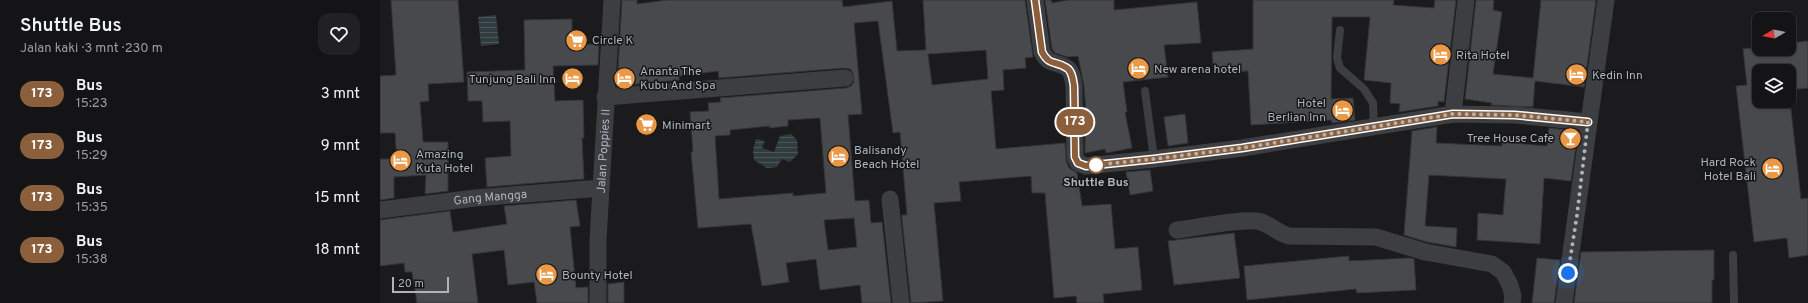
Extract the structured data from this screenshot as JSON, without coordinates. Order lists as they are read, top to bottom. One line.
{"streets":{"street":["Jalan Poppies II","Gang Mangga"]},"crossings":[["Jalan Poppies II","Gang Mangga"]],"places":{"supermarket":["Circle K","Minimart"],"hotel":["Rita Hotel","New arena hotel","Kedin Inn","Ananta The Kubu And Spa","Tunjung Bali Inn","Hotel Berlian Inn","Balisandy Beach Hotel","Amazing Kuta Hotel","Hard Rock Hotel Bali","Bounty Hotel"],"bar":["Tree House Cafe"],"other":["Shuttle Bus"]},"lines":["bus line 173"],"scale_bar":"20 m","north":"left","page":{"heading":["Shuttle Bus","Jalan kaki · 3 mnt · 230 m"],"on_map":"173","list":[{"mark":"173","name":"Bus","note":"15:23","value":"3 mnt"},{"mark":"173","name":"Bus","note":"15:29","value":"9 mnt"},{"mark":"173","name":"Bus","note":"15:35","value":"15 mnt"},{"mark":"173","name":"Bus","note":"15:38","value":"18 mnt"}],"scale":"20 m"}}
